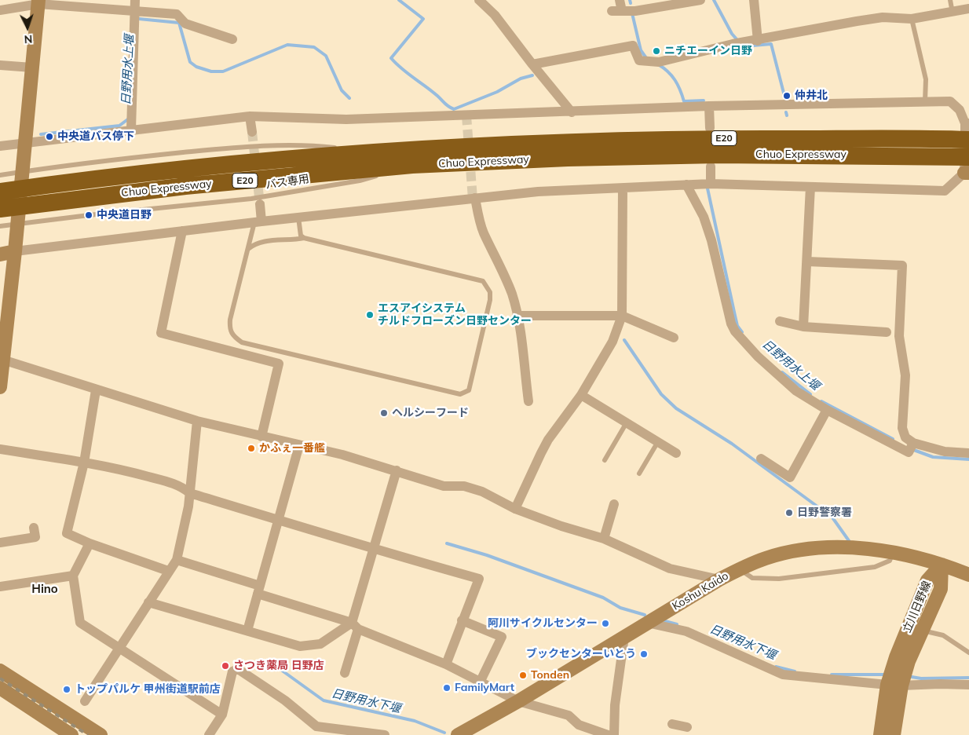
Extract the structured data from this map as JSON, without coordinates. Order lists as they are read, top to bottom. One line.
{"streets":{"highway":["E20","Chuo Expressway"],"main road":["Koshu Kaido","立川日野線"],"lane":["バス専用"]},"crossings":[["Chuo Expressway","バス専用"],["Koshu Kaido","立川日野線"]],"districts":["Hino"],"water":["日野用水上堰","日野用水下堰"],"places":["ニチエーイン日野","仲井北","中央道バス停下","中央道日野","エスアイシステム チルドフローズン日野センター","ヘルシーフード","かふぇ一番艦","日野警察署","阿川サイクルセンター","ブックセンターいとう","さつき薬局 日野店","Tonden","FamilyMart","トップパルケ 甲州街道駅前店"],"north":"bottom"}
